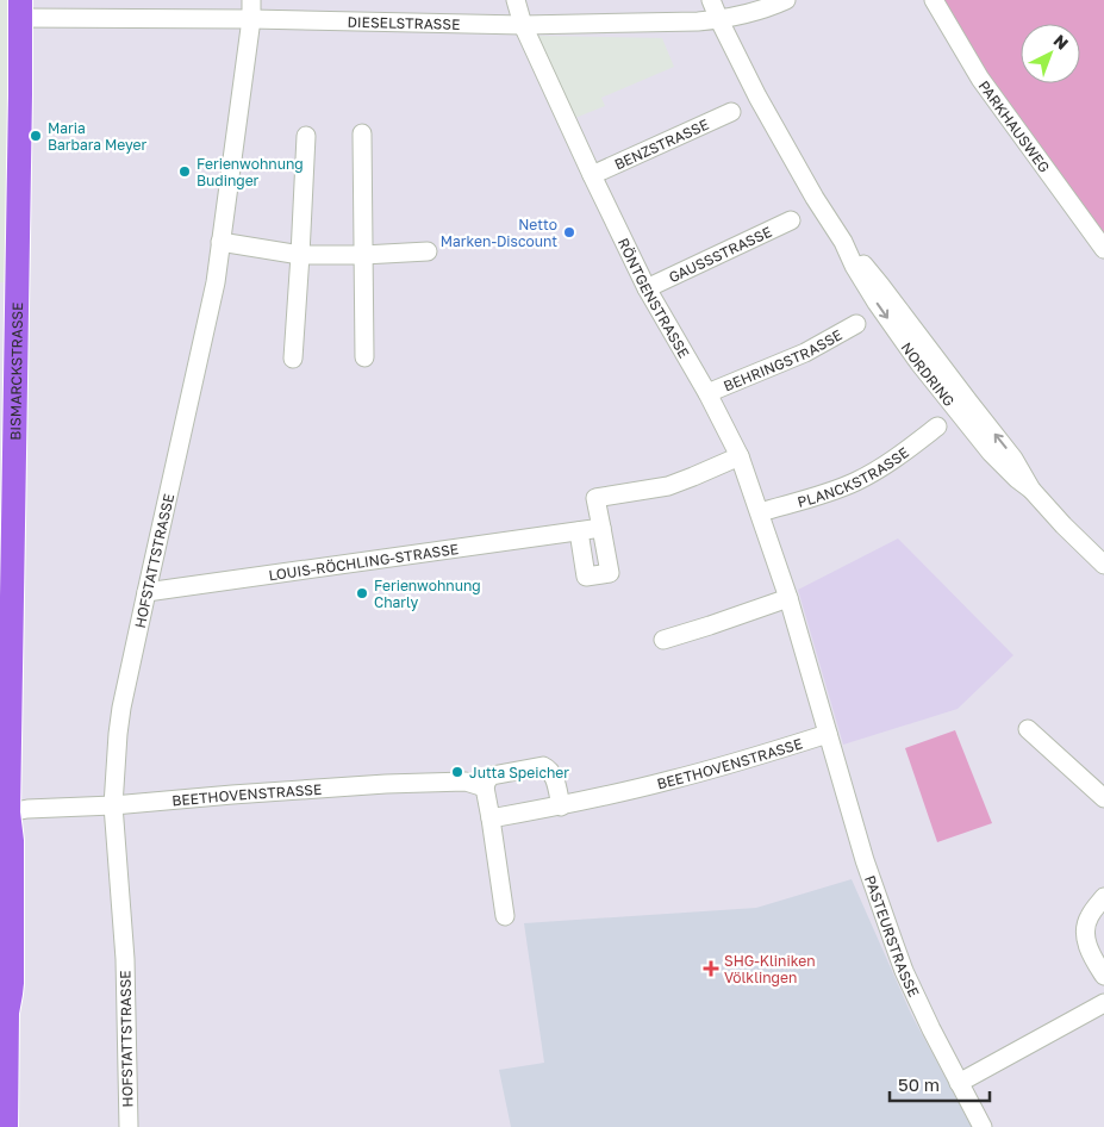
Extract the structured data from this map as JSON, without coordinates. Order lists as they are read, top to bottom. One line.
{"streets":{"main road":["BISMARCKSTRASSE"],"street":["DIESELSTRASSE","PARKHAUSWEG","BENZSTRASSE","GAUSSSTRASSE","RÖNTGENSTRASSE","BEHRINGSTRASSE","NORDRING","PLANCKSTRASSE","HOFSTATTSTRASSE","LOUIS-RÖCHLING-STRASSE","BEETHOVENSTRASSE","PASTEURSTRASSE"]},"crossings":[["DIESELSTRASSE","RÖNTGENSTRASSE"],["DIESELSTRASSE","BISMARCKSTRASSE"],["DIESELSTRASSE","NORDRING"],["DIESELSTRASSE","HOFSTATTSTRASSE"],["BENZSTRASSE","RÖNTGENSTRASSE"],["GAUSSSTRASSE","RÖNTGENSTRASSE"],["RÖNTGENSTRASSE","BEHRINGSTRASSE"],["RÖNTGENSTRASSE","PLANCKSTRASSE"],["RÖNTGENSTRASSE","BEETHOVENSTRASSE"],["RÖNTGENSTRASSE","PASTEURSTRASSE"],["BISMARCKSTRASSE","BEETHOVENSTRASSE"],["HOFSTATTSTRASSE","LOUIS-RÖCHLING-STRASSE"],["HOFSTATTSTRASSE","BEETHOVENSTRASSE"],["BEETHOVENSTRASSE","PASTEURSTRASSE"]],"places":{"other":["Maria Barbara Meyer","Ferienwohnung Budinger","Netto Marken-Discount","Ferienwohnung Charly","Jutta Speicher"],"health":["SHG-Kliniken Völklingen"]},"scale_bar":"50 m","north":"top right"}
